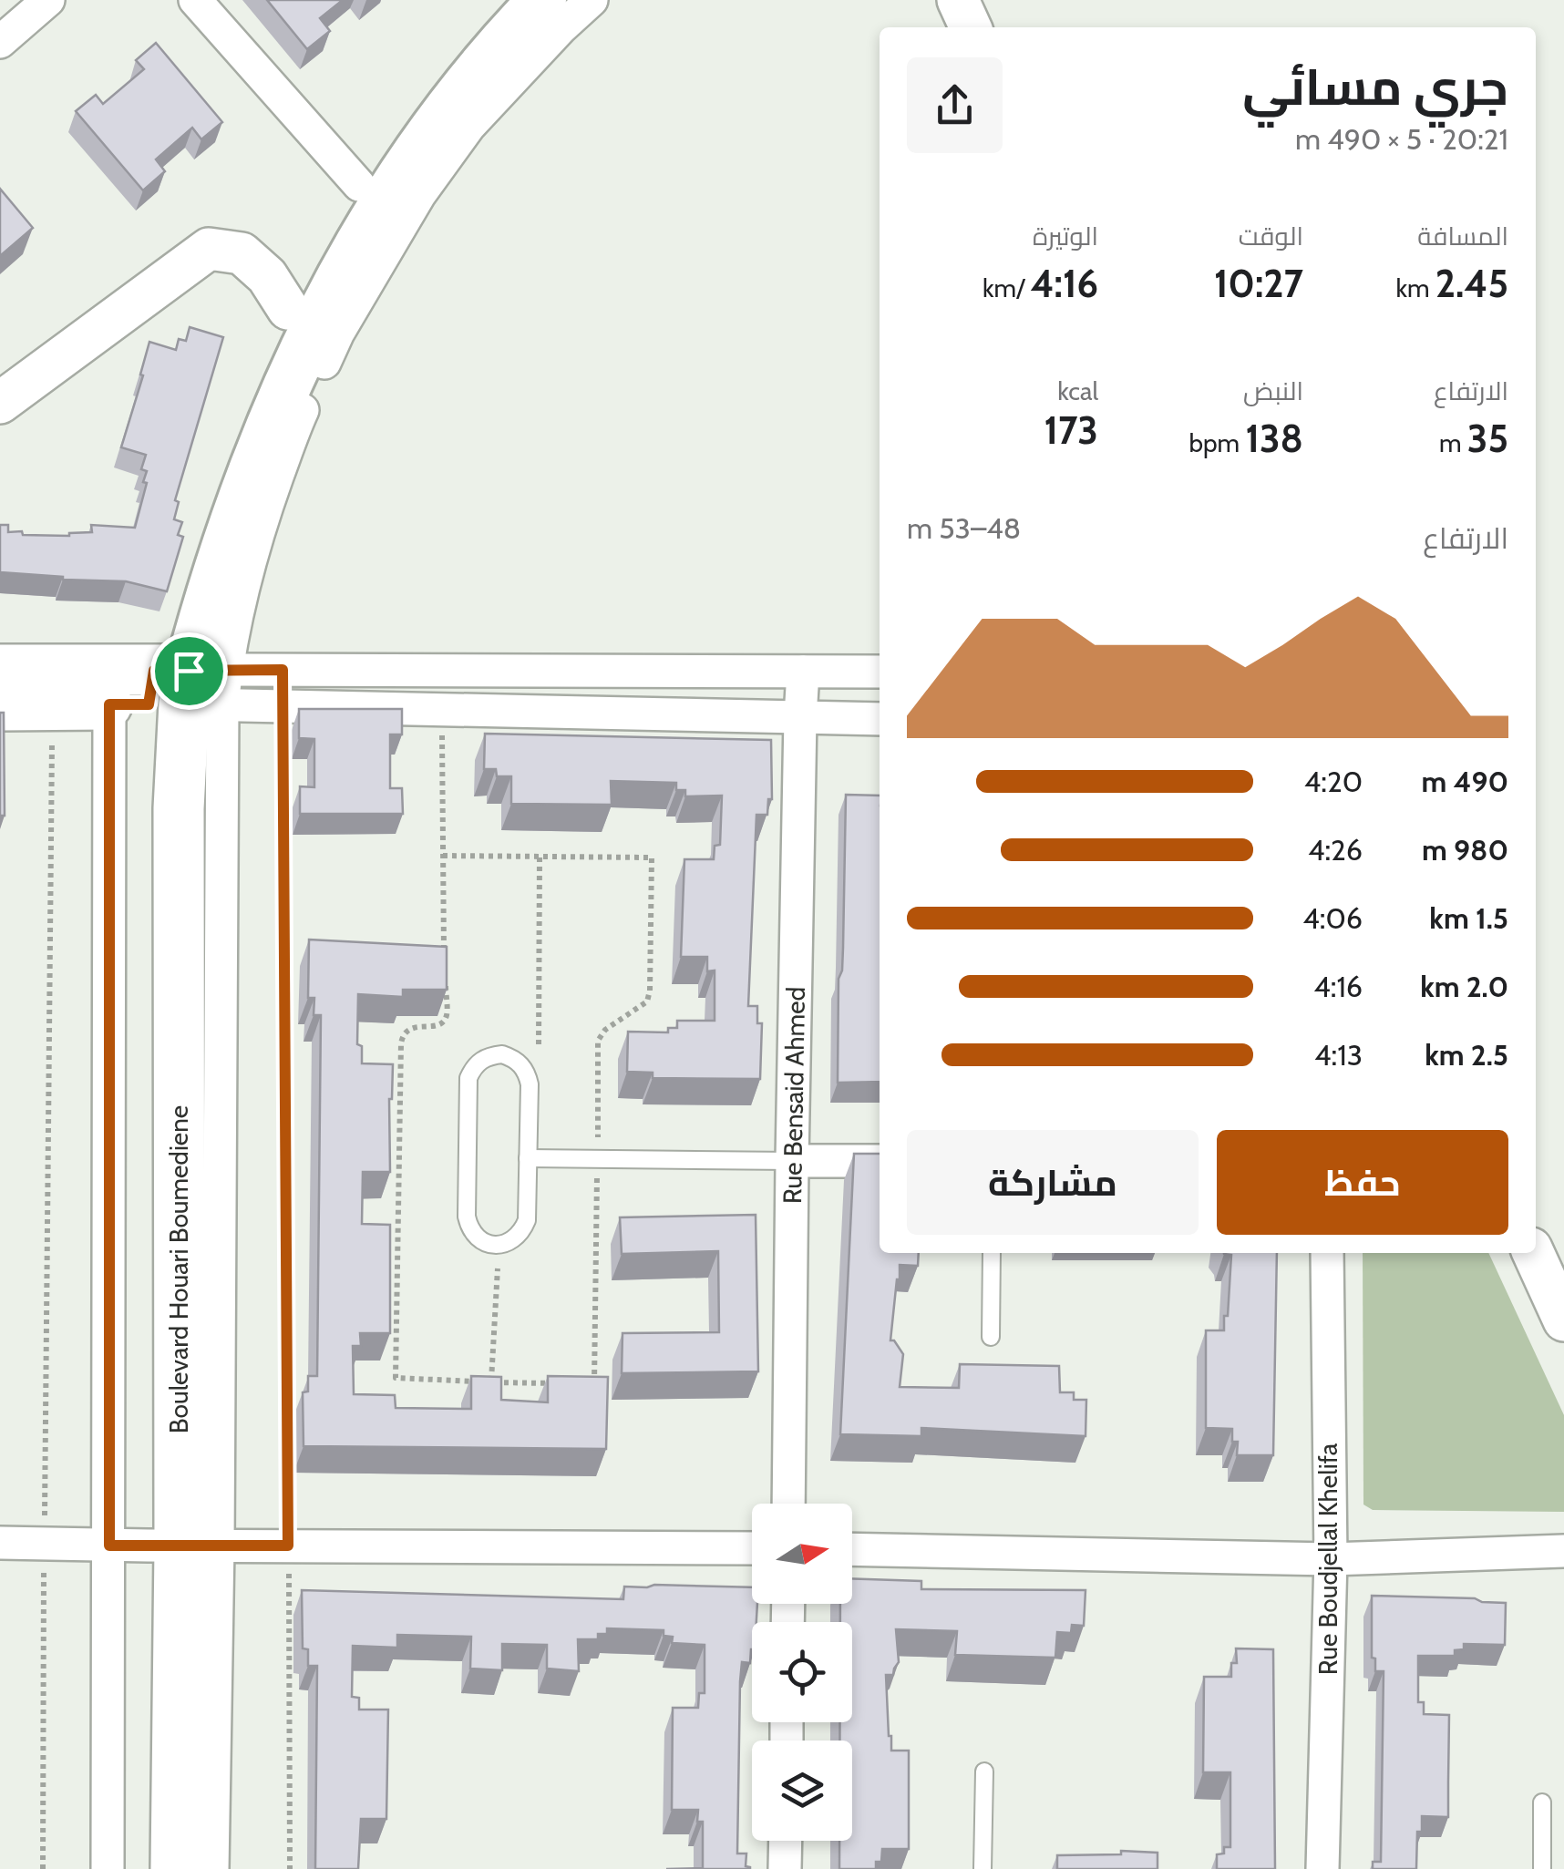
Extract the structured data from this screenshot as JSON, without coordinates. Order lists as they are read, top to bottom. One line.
{"streets":{"main road":["Boulevard Houari Boumediene"],"street":["Rue Bensaid Ahmed","Rue Boudjellal Khelifa"]},"north":"right","page":{"heading":["جري مسائي","20:21 · 5 × 490 m"],"stats":[["المسافة","2.45 km"],["الوقت","10:27"],["الوتيرة","4:16 /km"],["الارتفاع","35 m"],["النبض","138 bpm"],["kcal","173"]],"chart":["الارتفاع","48–53 m"],"list":[{"name":"490 m","note":"4:20"},{"name":"980 m","note":"4:26"},{"name":"1.5 km","note":"4:06"},{"name":"2.0 km","note":"4:16"},{"name":"2.5 km","note":"4:13"}],"buttons":["حفظ","مشاركة"]}}
